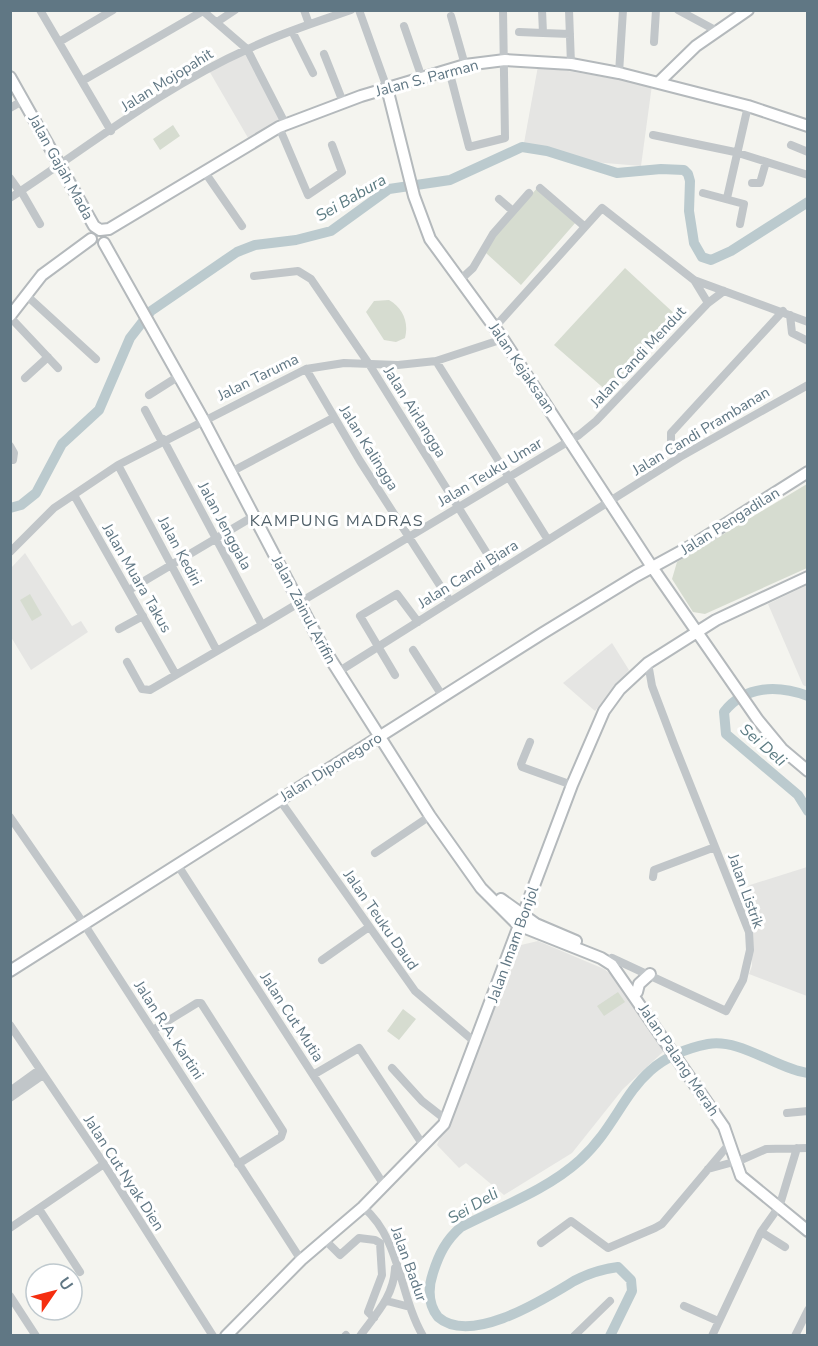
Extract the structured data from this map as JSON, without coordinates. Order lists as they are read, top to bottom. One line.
{"streets":{"main road":["Jalan S. Parman","Jalan Gajah Mada","Jalan Kejaksaan","Jalan Pengadilan","Jalan Zainul Arifin","Jalan Diponegoro","Jalan Imam Bonjol","Jalan Palang Merah"],"street":["Jalan Mojopahit","Jalan Candi Mendut","Jalan Taruma","Jalan Airlangga","Jalan Candi Prambanan","Jalan Kalingga","Jalan Teuku Umar","Jalan Jenggala","Jalan Kediri","Jalan Candi Biara","Jalan Muara Takus","Jalan Listrik","Jalan Teuku Daud","Jalan Cut Mutia","Jalan R.A. Kartini","Jalan Cut Nyak Dien","Jalan Badur"]},"crossings":[["Jalan S. Parman","Jalan Kejaksaan"],["Jalan Mojopahit","Jalan Gajah Mada"],["Jalan Candi Mendut","Jalan Kejaksaan"],["Jalan Candi Mendut","Jalan Teuku Umar"],["Jalan Kejaksaan","Jalan Taruma"],["Jalan Kejaksaan","Jalan Candi Prambanan"],["Jalan Kejaksaan","Jalan Teuku Umar"],["Jalan Kejaksaan","Jalan Pengadilan"],["Jalan Kejaksaan","Jalan Candi Biara"],["Jalan Kejaksaan","Jalan Diponegoro"],["Jalan Kejaksaan","Jalan Imam Bonjol"],["Jalan Taruma","Jalan Airlangga"],["Jalan Taruma","Jalan Kalingga"],["Jalan Taruma","Jalan Jenggala"],["Jalan Taruma","Jalan Kediri"],["Jalan Taruma","Jalan Muara Takus"],["Jalan Taruma","Jalan Zainul Arifin"],["Jalan Airlangga","Jalan Teuku Umar"],["Jalan Airlangga","Jalan Candi Biara"],["Jalan Candi Prambanan","Jalan Candi Biara"],["Jalan Kalingga","Jalan Teuku Umar"],["Jalan Kalingga","Jalan Candi Biara"],["Jalan Teuku Umar","Jalan Jenggala"],["Jalan Teuku Umar","Jalan Kediri"],["Jalan Teuku Umar","Jalan Muara Takus"],["Jalan Teuku Umar","Jalan Zainul Arifin"],["Jalan Pengadilan","Jalan Diponegoro"],["Jalan Candi Biara","Jalan Zainul Arifin"],["Jalan Zainul Arifin","Jalan Diponegoro"],["Jalan Zainul Arifin","Jalan Imam Bonjol"],["Jalan Zainul Arifin","Jalan Palang Merah"],["Jalan Diponegoro","Jalan Teuku Daud"],["Jalan Diponegoro","Jalan Cut Mutia"],["Jalan Diponegoro","Jalan R.A. Kartini"],["Jalan Listrik","Jalan Imam Bonjol"],["Jalan Listrik","Jalan Palang Merah"],["Jalan Teuku Daud","Jalan Imam Bonjol"],["Jalan Imam Bonjol","Jalan Cut Mutia"],["Jalan Imam Bonjol","Jalan R.A. Kartini"],["Jalan Imam Bonjol","Jalan Palang Merah"],["Jalan Imam Bonjol","Jalan Badur"]],"districts":["KAMPUNG MADRAS"],"water":["Sei Babura","Sei Deli"],"north":"top right"}
